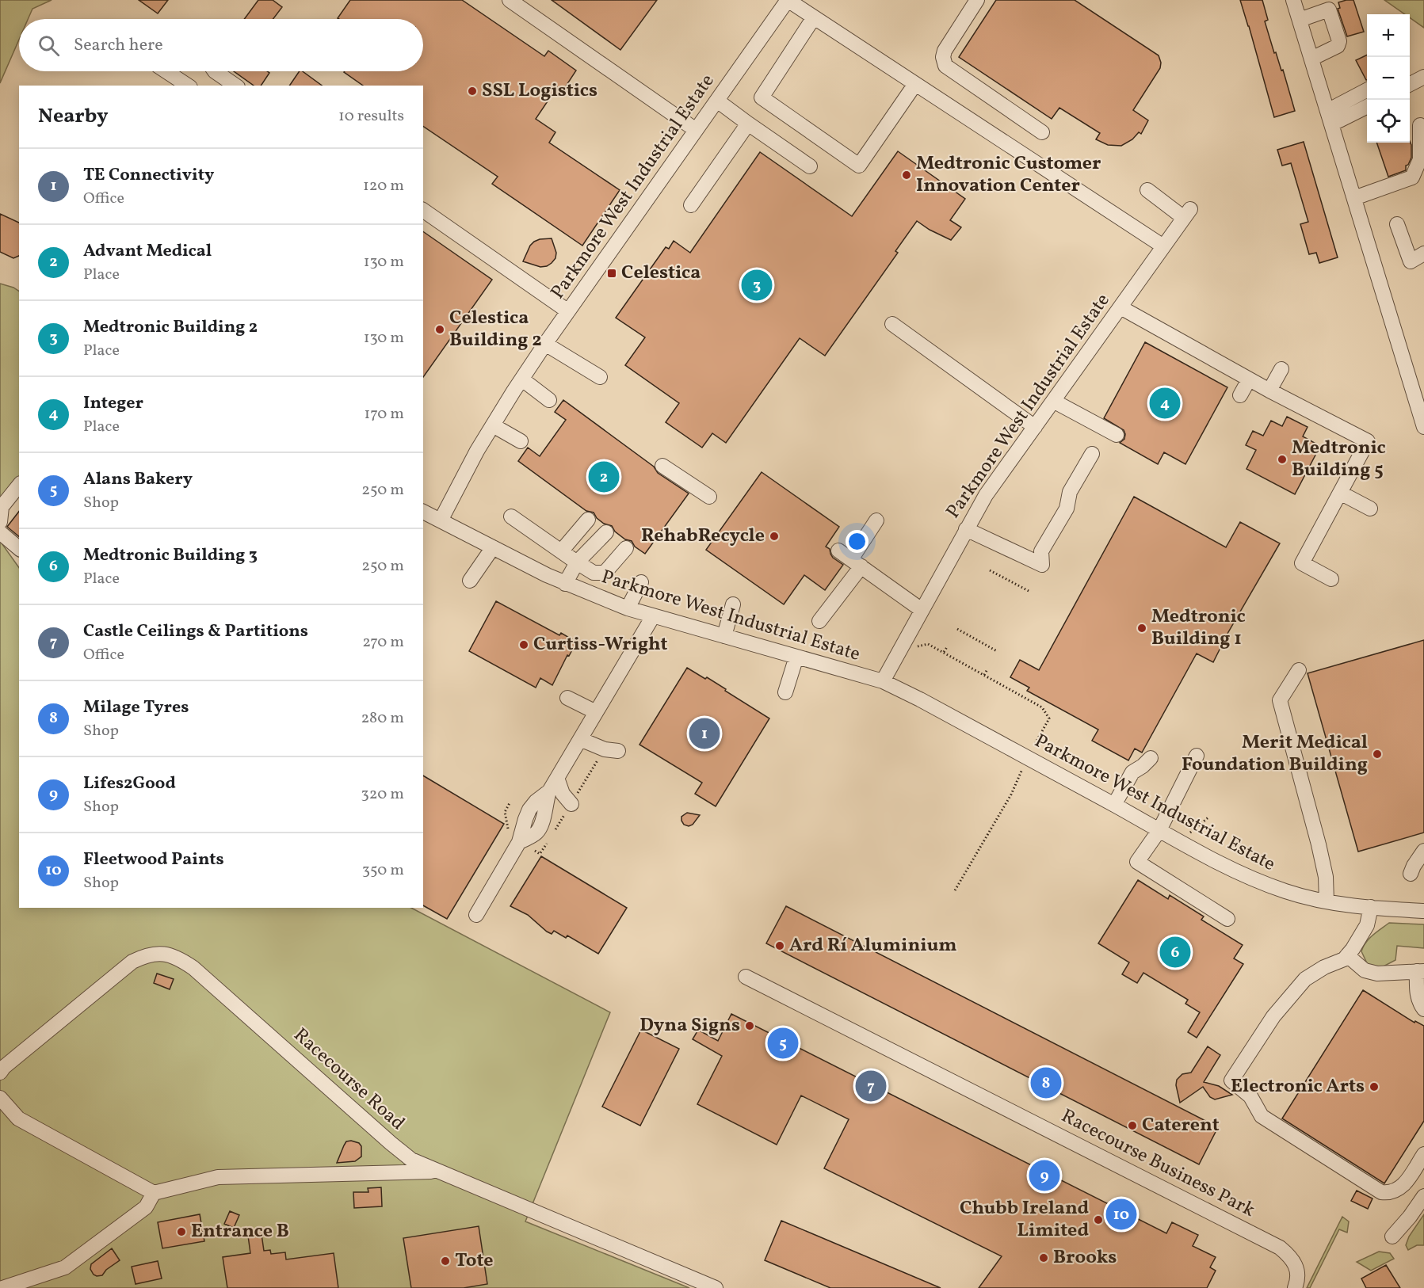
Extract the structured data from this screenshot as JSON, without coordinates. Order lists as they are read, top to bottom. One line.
{"streets":{"street":["Parkmore West Industrial Estate","Racecourse Road","Racecourse Business Park"]},"places":{"other":["SSL Logistics","Medtronic Customer Innovation Center","Celestica Building 2","Medtronic Building 5","RehabRecycle","Medtronic Building 1","Curtiss-Wright","Merit Medical Foundation Building","Ard Rí Aluminium","Dyna Signs","Electronic Arts","Caterent","Chubb Ireland Limited","Entrance B","Brooks","Tote"],"transit":["Celestica"]},"page":{"map_buttons":["+","−"],"search":"Search here","heading":["Nearby","10 results"],"list":[{"mark":"1","name":"TE Connectivity","note":"Office","value":"120 m"},{"mark":"2","name":"Advant Medical","note":"Place","value":"130 m"},{"mark":"3","name":"Medtronic Building 2","note":"Place","value":"130 m"},{"mark":"4","name":"Integer","note":"Place","value":"170 m"},{"mark":"5","name":"Alans Bakery","note":"Shop","value":"250 m"},{"mark":"6","name":"Medtronic Building 3","note":"Place","value":"250 m"},{"mark":"7","name":"Castle Ceilings & Partitions","note":"Office","value":"270 m"},{"mark":"8","name":"Milage Tyres","note":"Shop","value":"280 m"},{"mark":"9","name":"Lifes2Good","note":"Shop","value":"320 m"},{"mark":"10","name":"Fleetwood Paints","note":"Shop","value":"350 m"}],"pins":["3","4","2","1","6","5","8","7","9","10"]}}
